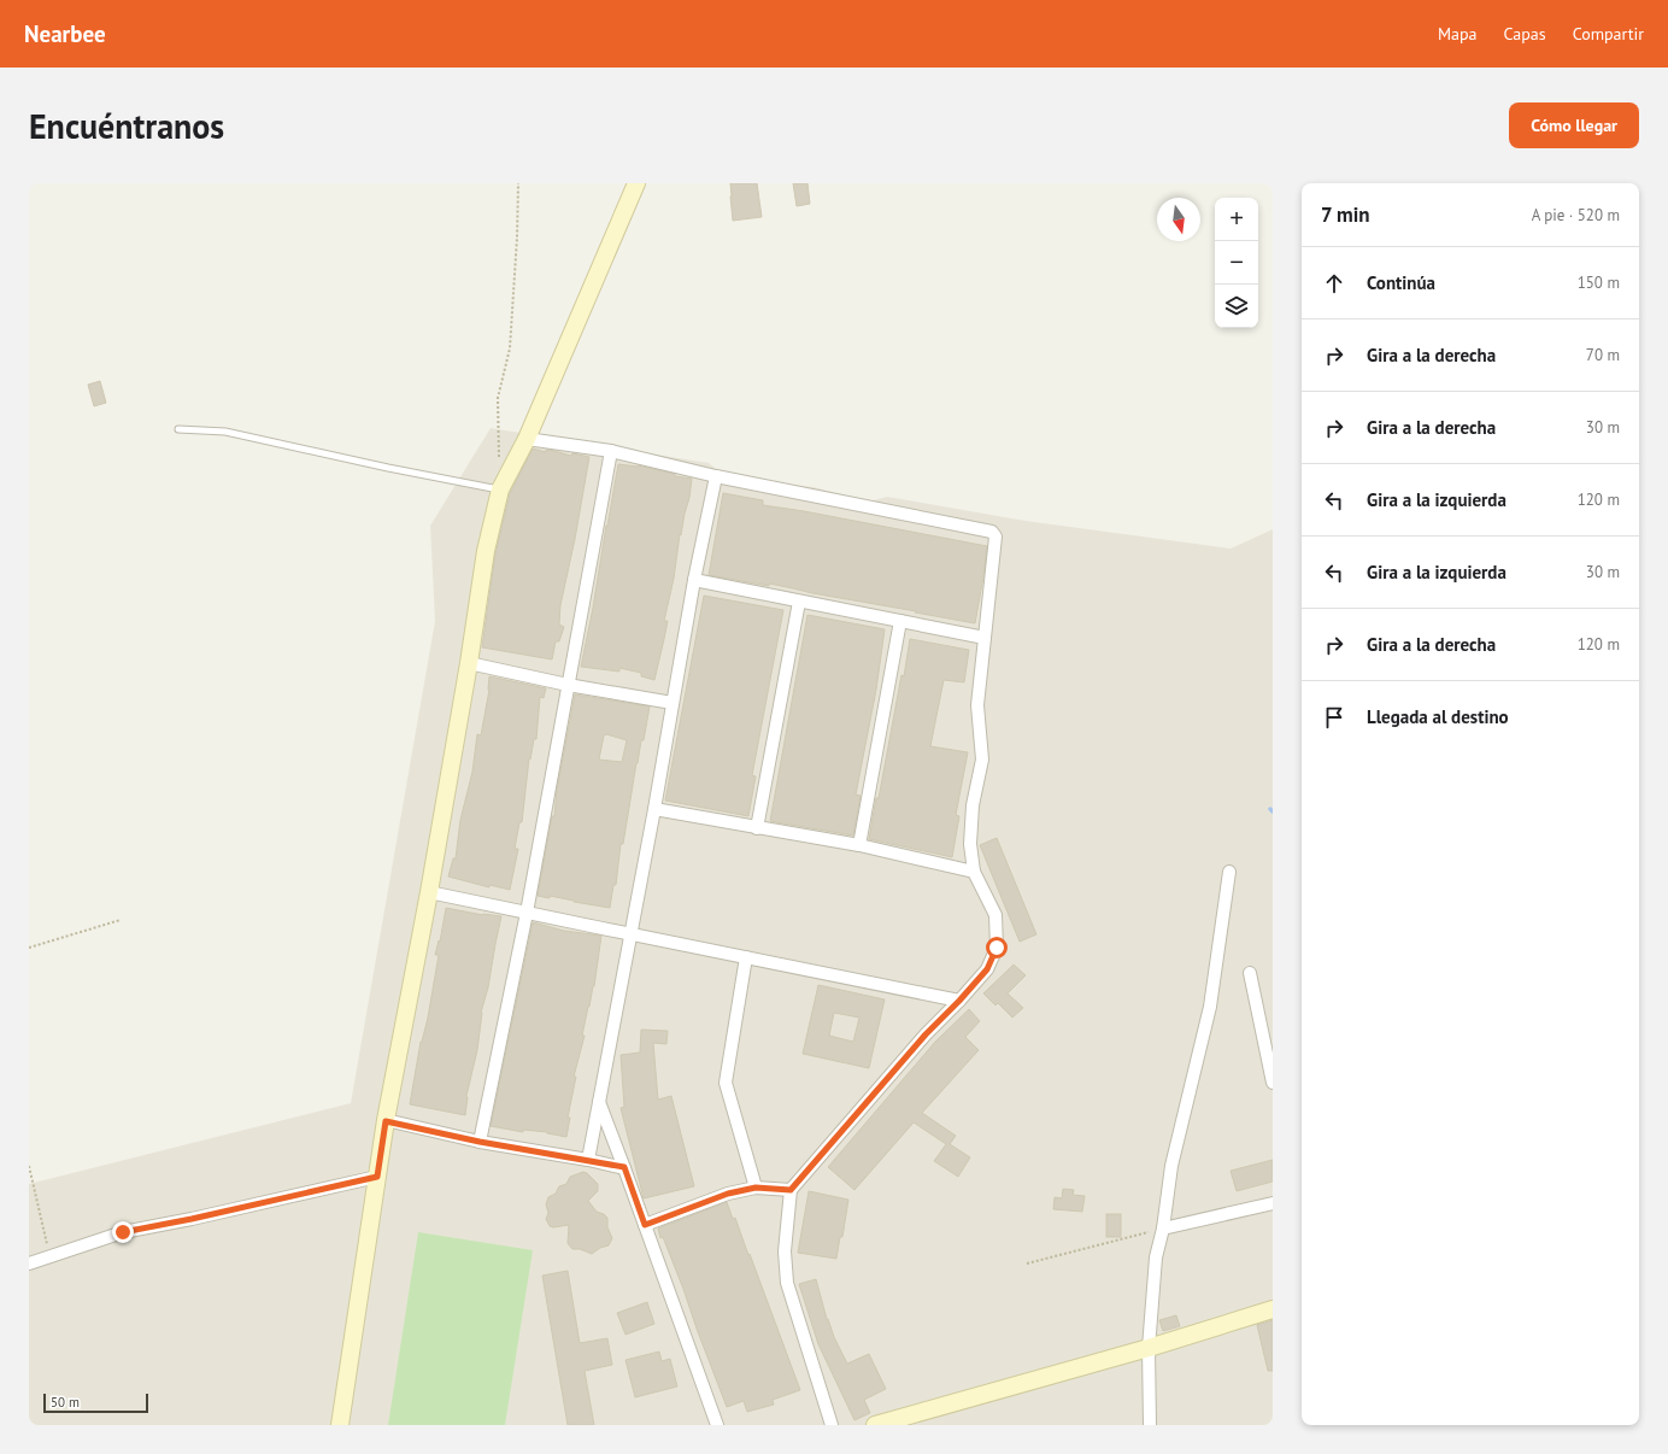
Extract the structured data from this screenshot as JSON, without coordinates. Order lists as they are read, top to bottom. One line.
{"scale_bar":"50 m","north":"bottom","page":{"header":"Nearbee","nav":["Mapa","Capas","Compartir"],"buttons":"Cómo llegar","title":"Encuéntranos","heading":["7 min","A pie · 520 m"],"map_buttons":["+","−"],"list":[["Continúa","150 m"],["Gira a la derecha","70 m"],["Gira a la derecha","30 m"],["Gira a la izquierda","120 m"],["Gira a la izquierda","30 m"],["Gira a la derecha","120 m"],"Llegada al destino"],"scale":"50 m"}}
